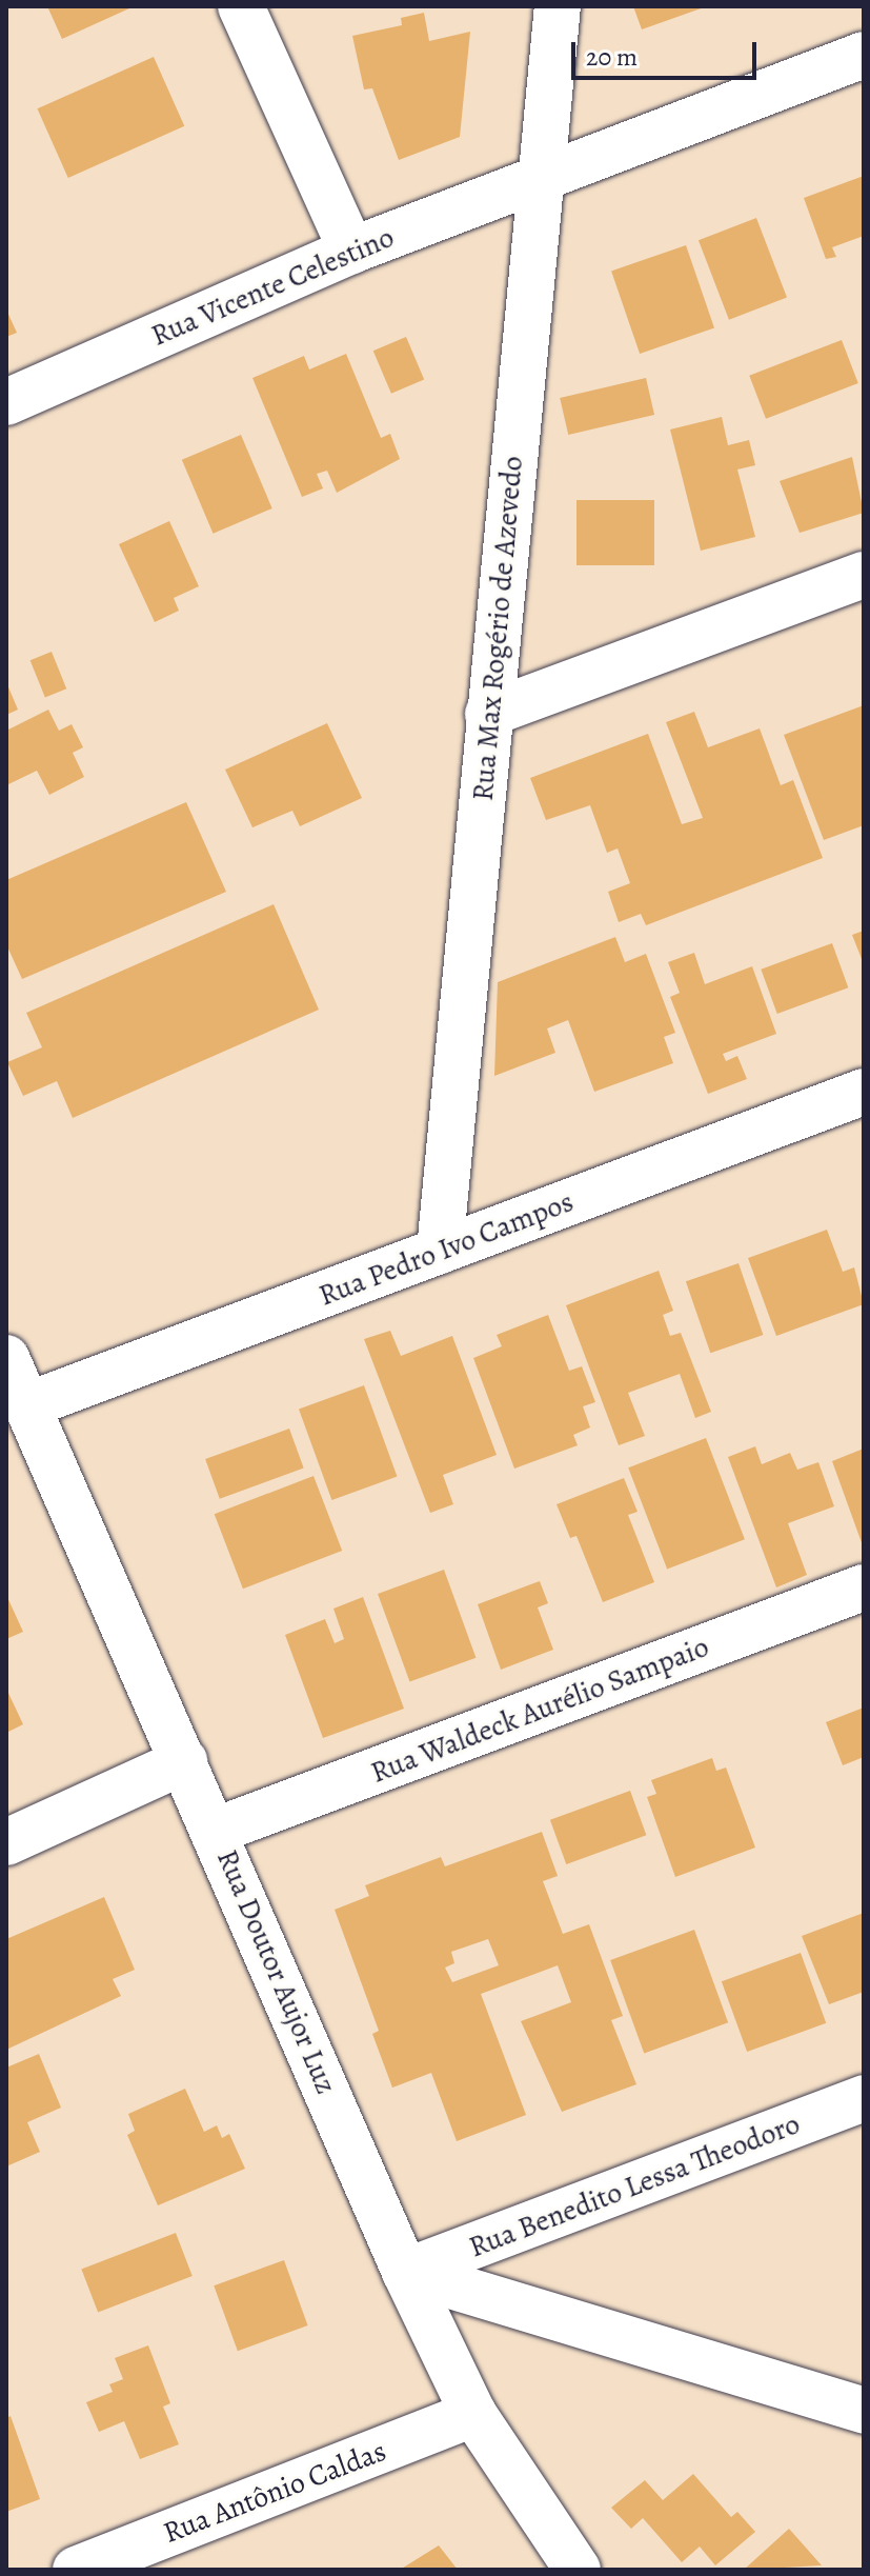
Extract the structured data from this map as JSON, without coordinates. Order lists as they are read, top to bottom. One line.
{"streets":{"street":["Rua Vicente Celestino","Rua Max Rogério de Azevedo","Rua Pedro Ivo Campos","Rua Waldeck Aurélio Sampaio","Rua Doutor Aujor Luz","Rua Benedito Lessa Theodoro","Rua Antônio Caldas"]},"crossings":[["Rua Vicente Celestino","Rua Max Rogério de Azevedo"],["Rua Max Rogério de Azevedo","Rua Pedro Ivo Campos"],["Rua Pedro Ivo Campos","Rua Doutor Aujor Luz"],["Rua Waldeck Aurélio Sampaio","Rua Doutor Aujor Luz"],["Rua Doutor Aujor Luz","Rua Benedito Lessa Theodoro"],["Rua Doutor Aujor Luz","Rua Antônio Caldas"]],"scale_bar":"20 m"}
